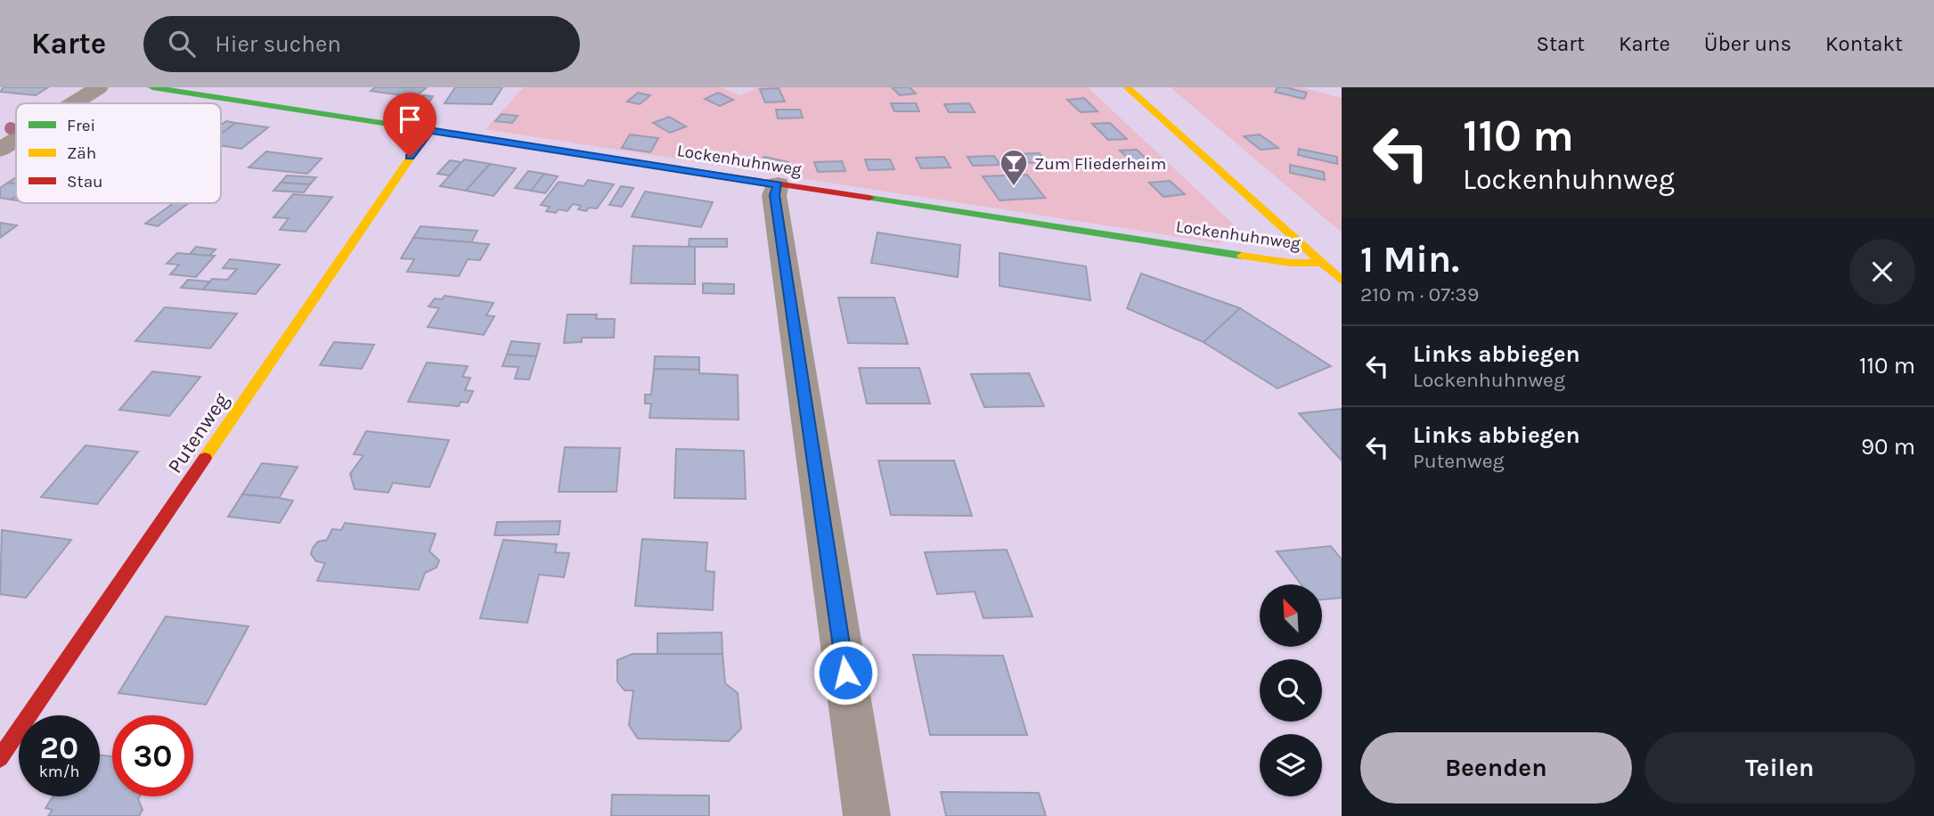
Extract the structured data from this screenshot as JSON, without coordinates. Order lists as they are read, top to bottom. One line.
{"streets":{"street":["Lockenhuhnweg","Putenweg"]},"crossings":[["Lockenhuhnweg","Putenweg"]],"places":{"bar":["Zum Fliederheim"]},"legend":["Frei","Zäh","Stau"],"north":"top left","page":{"header":"Karte","search":"Hier suchen","nav":["Start","Karte","Über uns","Kontakt"],"turn":["110 m","Lockenhuhnweg"],"heading":["1 Min.","210 m · 07:39"],"list":[{"name":"Links abbiegen","note":"Lockenhuhnweg","value":"110 m"},{"name":"Links abbiegen","note":"Putenweg","value":"90 m"}],"speed":"20 km/h","limit":"30","buttons":["Beenden","Teilen"]}}
